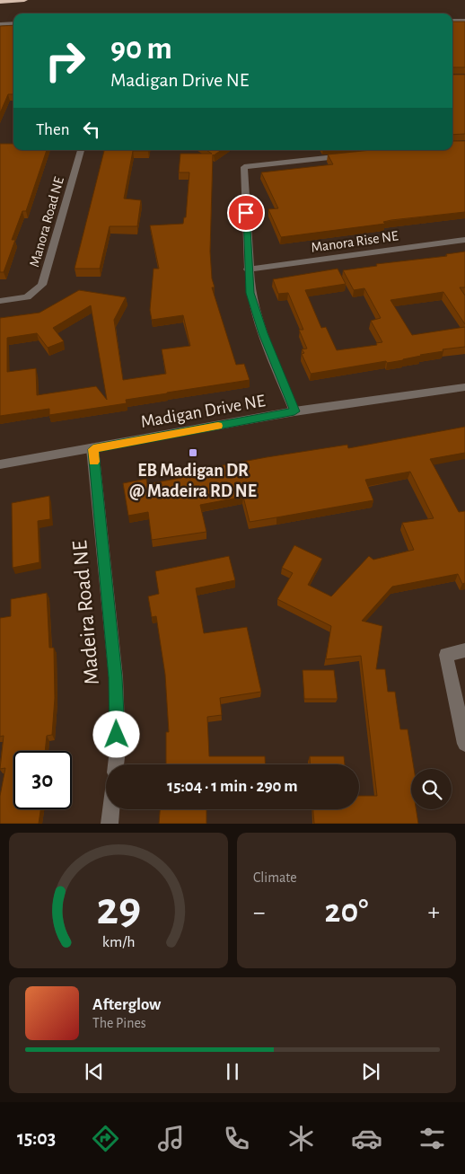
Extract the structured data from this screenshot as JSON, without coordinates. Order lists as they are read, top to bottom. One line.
{"streets":{"street":["Manora Road NE","Manora Rise NE","Madigan Drive NE","Madeira Road NE"]},"crossings":[["Madigan Drive NE","Madeira Road NE"]],"places":{"transit":["EB Madigan DR @ Madeira RD NE"]},"page":{"turn":["90 m","Madigan Drive NE"],"then":"Then","limit":"30","trip":"15:04 · 1 min · 290 m","tile":"Climate","heat":["−","20°","+"],"song":["Afterglow","The Pines"],"tabs":"15:03","gauge":["29","km/h"]}}
